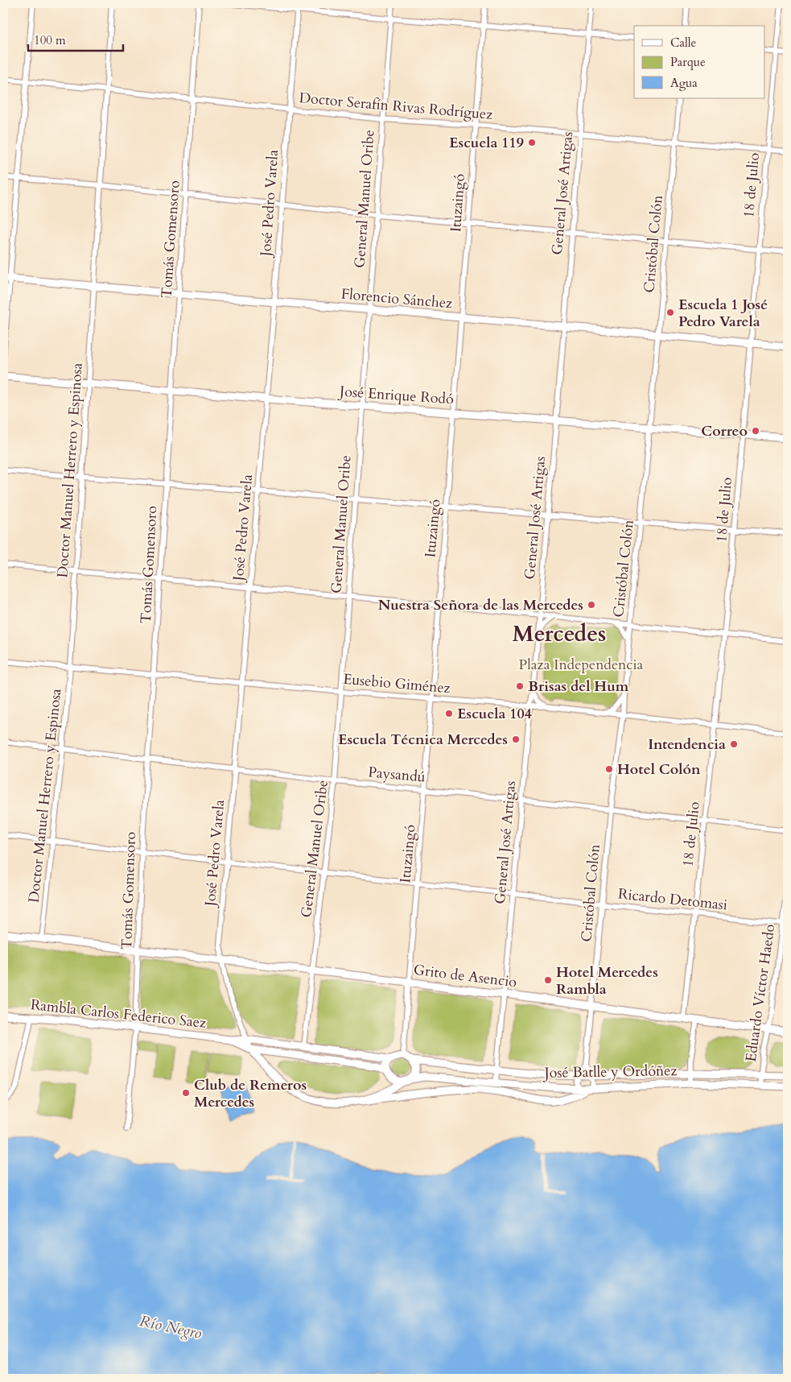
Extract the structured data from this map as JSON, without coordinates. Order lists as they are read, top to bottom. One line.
{"streets":{"street":["Doctor Serafín Rivas Rodríguez","18 de Julio","General José Artigas","General Manuel Oribe","José Pedro Varela","Ituzaingó","Tomás Gomensoro","Cristóbal Colón","Florencio Sánchez","José Enrique Rodó","Doctor Manuel Herrero y Espinosa","Eusebio Giménez","Paysandú","Ricardo Detomasi","Grito de Asencio","Eduardo Víctor Haedo","Rambla Carlos Federico Saez","José Batlle y Ordóñez"]},"crossings":[["Doctor Serafín Rivas Rodríguez","18 de Julio"],["Doctor Serafín Rivas Rodríguez","General José Artigas"],["Doctor Serafín Rivas Rodríguez","General Manuel Oribe"],["Doctor Serafín Rivas Rodríguez","José Pedro Varela"],["Doctor Serafín Rivas Rodríguez","Ituzaingó"],["Doctor Serafín Rivas Rodríguez","Tomás Gomensoro"],["Doctor Serafín Rivas Rodríguez","Cristóbal Colón"],["Doctor Serafín Rivas Rodríguez","Doctor Manuel Herrero y Espinosa"],["18 de Julio","Florencio Sánchez"],["18 de Julio","José Enrique Rodó"],["18 de Julio","Eusebio Giménez"],["18 de Julio","Paysandú"],["18 de Julio","Ricardo Detomasi"],["18 de Julio","Grito de Asencio"],["General José Artigas","Cristóbal Colón"],["General José Artigas","Florencio Sánchez"],["General José Artigas","José Enrique Rodó"],["General José Artigas","Eusebio Giménez"],["General José Artigas","Paysandú"],["General José Artigas","Ricardo Detomasi"],["General José Artigas","Grito de Asencio"],["General José Artigas","José Batlle y Ordóñez"],["General Manuel Oribe","Florencio Sánchez"],["General Manuel Oribe","José Enrique Rodó"],["General Manuel Oribe","Eusebio Giménez"],["General Manuel Oribe","Paysandú"],["General Manuel Oribe","Ricardo Detomasi"],["General Manuel Oribe","Grito de Asencio"],["General Manuel Oribe","Rambla Carlos Federico Saez"],["José Pedro Varela","Florencio Sánchez"],["José Pedro Varela","José Enrique Rodó"],["José Pedro Varela","Eusebio Giménez"],["José Pedro Varela","Paysandú"],["José Pedro Varela","Ricardo Detomasi"],["José Pedro Varela","Grito de Asencio"],["José Pedro Varela","Rambla Carlos Federico Saez"],["Ituzaingó","Florencio Sánchez"],["Ituzaingó","José Enrique Rodó"],["Ituzaingó","Eusebio Giménez"],["Ituzaingó","Paysandú"],["Ituzaingó","Ricardo Detomasi"],["Ituzaingó","Grito de Asencio"],["Ituzaingó","Rambla Carlos Federico Saez"],["Ituzaingó","José Batlle y Ordóñez"],["Tomás Gomensoro","Florencio Sánchez"],["Tomás Gomensoro","José Enrique Rodó"],["Tomás Gomensoro","Eusebio Giménez"],["Tomás Gomensoro","Paysandú"],["Tomás Gomensoro","Ricardo Detomasi"],["Tomás Gomensoro","Grito de Asencio"],["Tomás Gomensoro","Rambla Carlos Federico Saez"],["Cristóbal Colón","Florencio Sánchez"],["Cristóbal Colón","José Enrique Rodó"],["Cristóbal Colón","Eusebio Giménez"],["Cristóbal Colón","Paysandú"],["Cristóbal Colón","Ricardo Detomasi"],["Cristóbal Colón","Grito de Asencio"],["Florencio Sánchez","Doctor Manuel Herrero y Espinosa"],["José Enrique Rodó","Doctor Manuel Herrero y Espinosa"],["Doctor Manuel Herrero y Espinosa","Eusebio Giménez"],["Doctor Manuel Herrero y Espinosa","Paysandú"],["Doctor Manuel Herrero y Espinosa","Ricardo Detomasi"],["Doctor Manuel Herrero y Espinosa","Grito de Asencio"],["Ricardo Detomasi","Eduardo Víctor Haedo"],["Grito de Asencio","Eduardo Víctor Haedo"],["Eduardo Víctor Haedo","José Batlle y Ordóñez"],["Rambla Carlos Federico Saez","José Batlle y Ordóñez"]],"districts":["Mercedes"],"water":["Río Negro"],"parks":["Plaza Independencia"],"places":["Escuela 119","Escuela 1 José Pedro Varela","Correo","Nuestra Señora de las Mercedes","Brisas del Hum","Escuela 104","Escuela Técnica Mercedes","Intendencia","Hotel Colón","Hotel Mercedes Rambla","Club de Remeros Mercedes"],"legend":["Calle","Parque","Agua"],"scale_bar":"100 m"}
